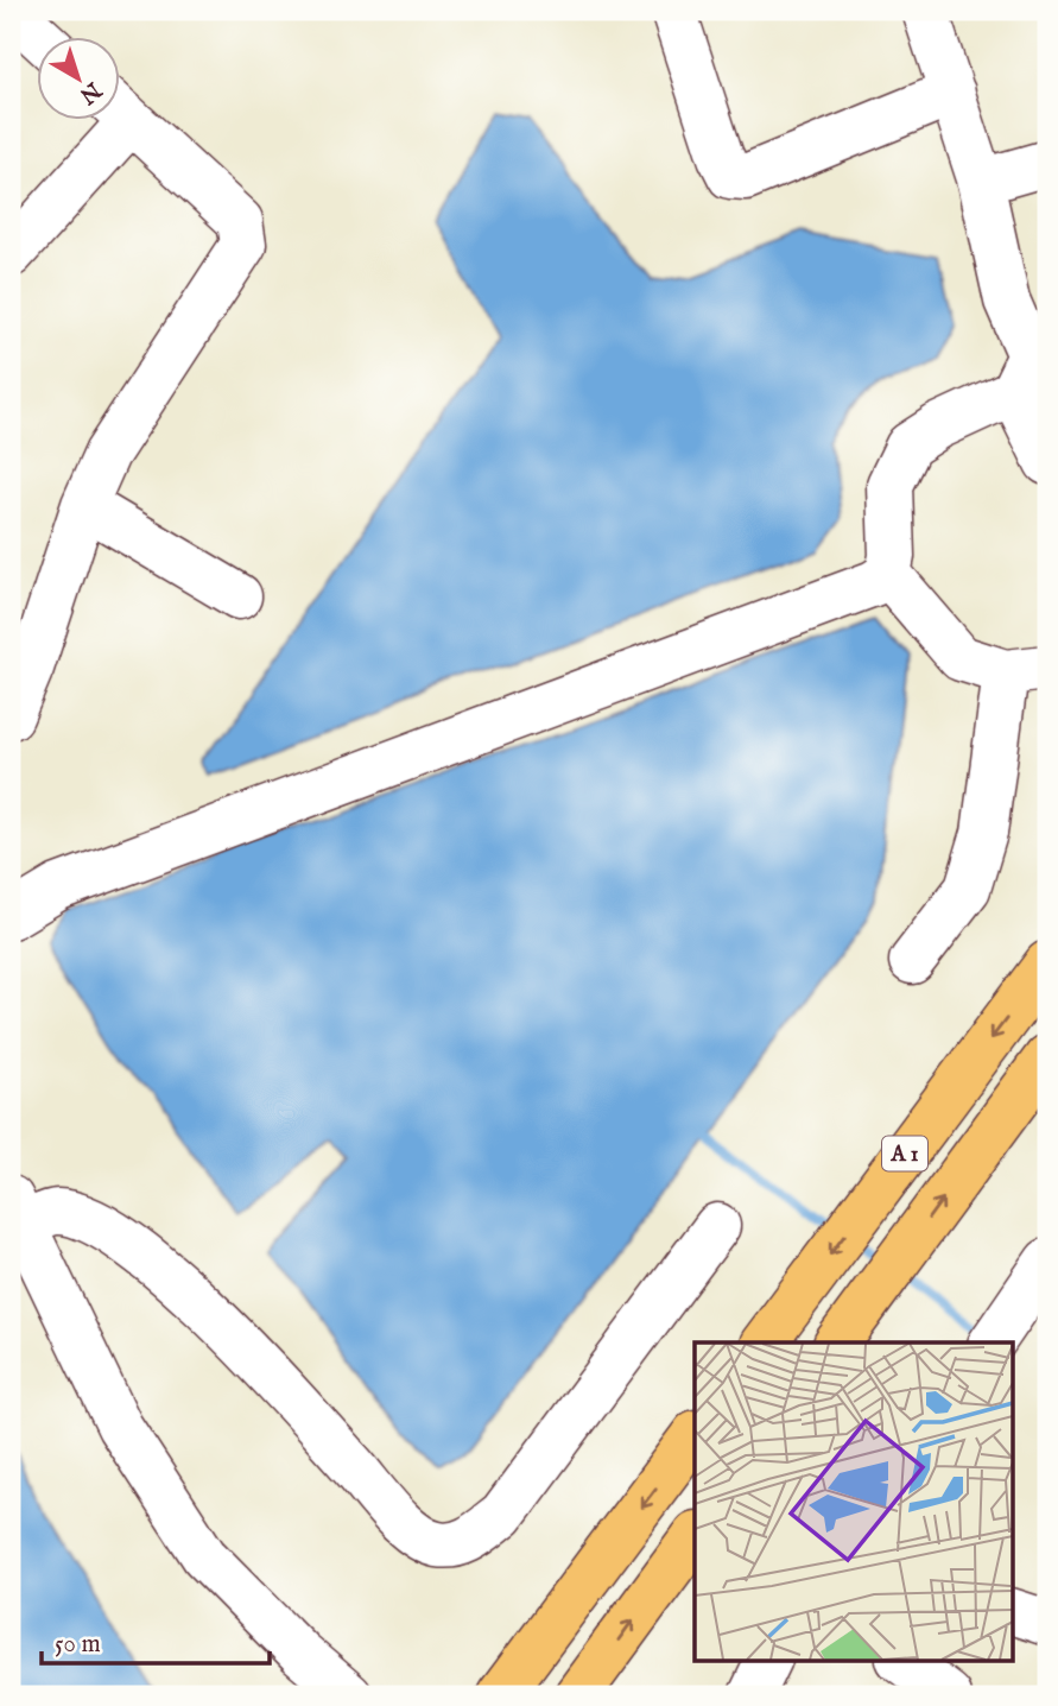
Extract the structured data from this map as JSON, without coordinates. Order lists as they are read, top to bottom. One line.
{"streets":{"highway":["A 1"]},"scale_bar":"50 m","north":"bottom right"}
